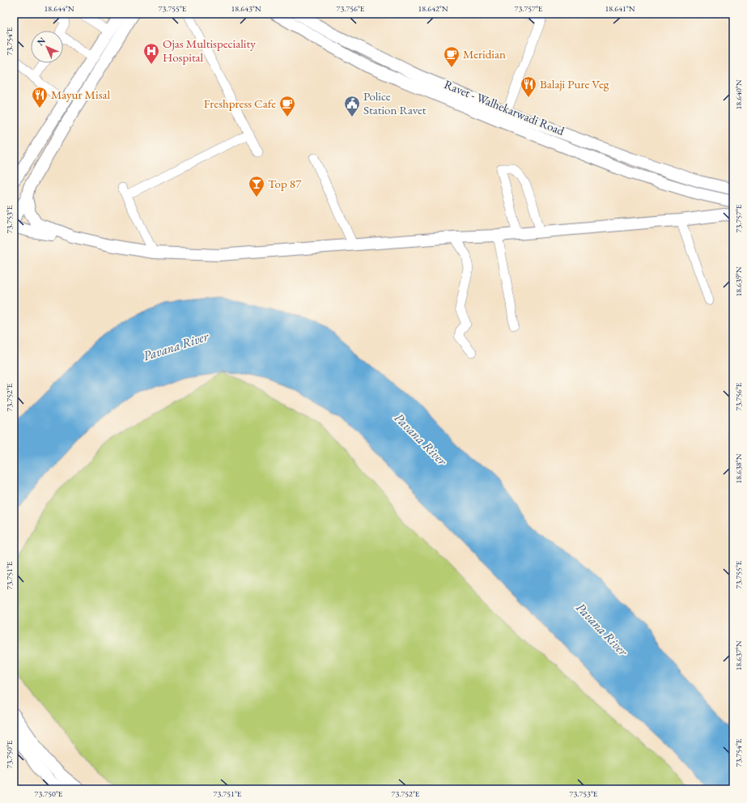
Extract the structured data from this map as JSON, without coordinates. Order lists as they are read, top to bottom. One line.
{"streets":{"main road":["Ravet - Walhekarwadi Road"]},"water":["Pavana River"],"places":{"hospital":["Ojas Multispeciality Hospital"],"cafe":["Meridian","Freshpress Cafe"],"restaurant":["Balaji Pure Veg","Mayur Misal"],"public building":["Police Station Ravet"],"bar":["Top 87"]},"north":"top left","coordinates":["18.644°N","73.755°E","18.643°N","73.756°E","18.642°N","73.757°E","18.641°N","73.754°E","18.640°N","73.753°E","18.639°N","73.752°E","18.638°N","73.751°E","18.637°N","73.750°E"]}
